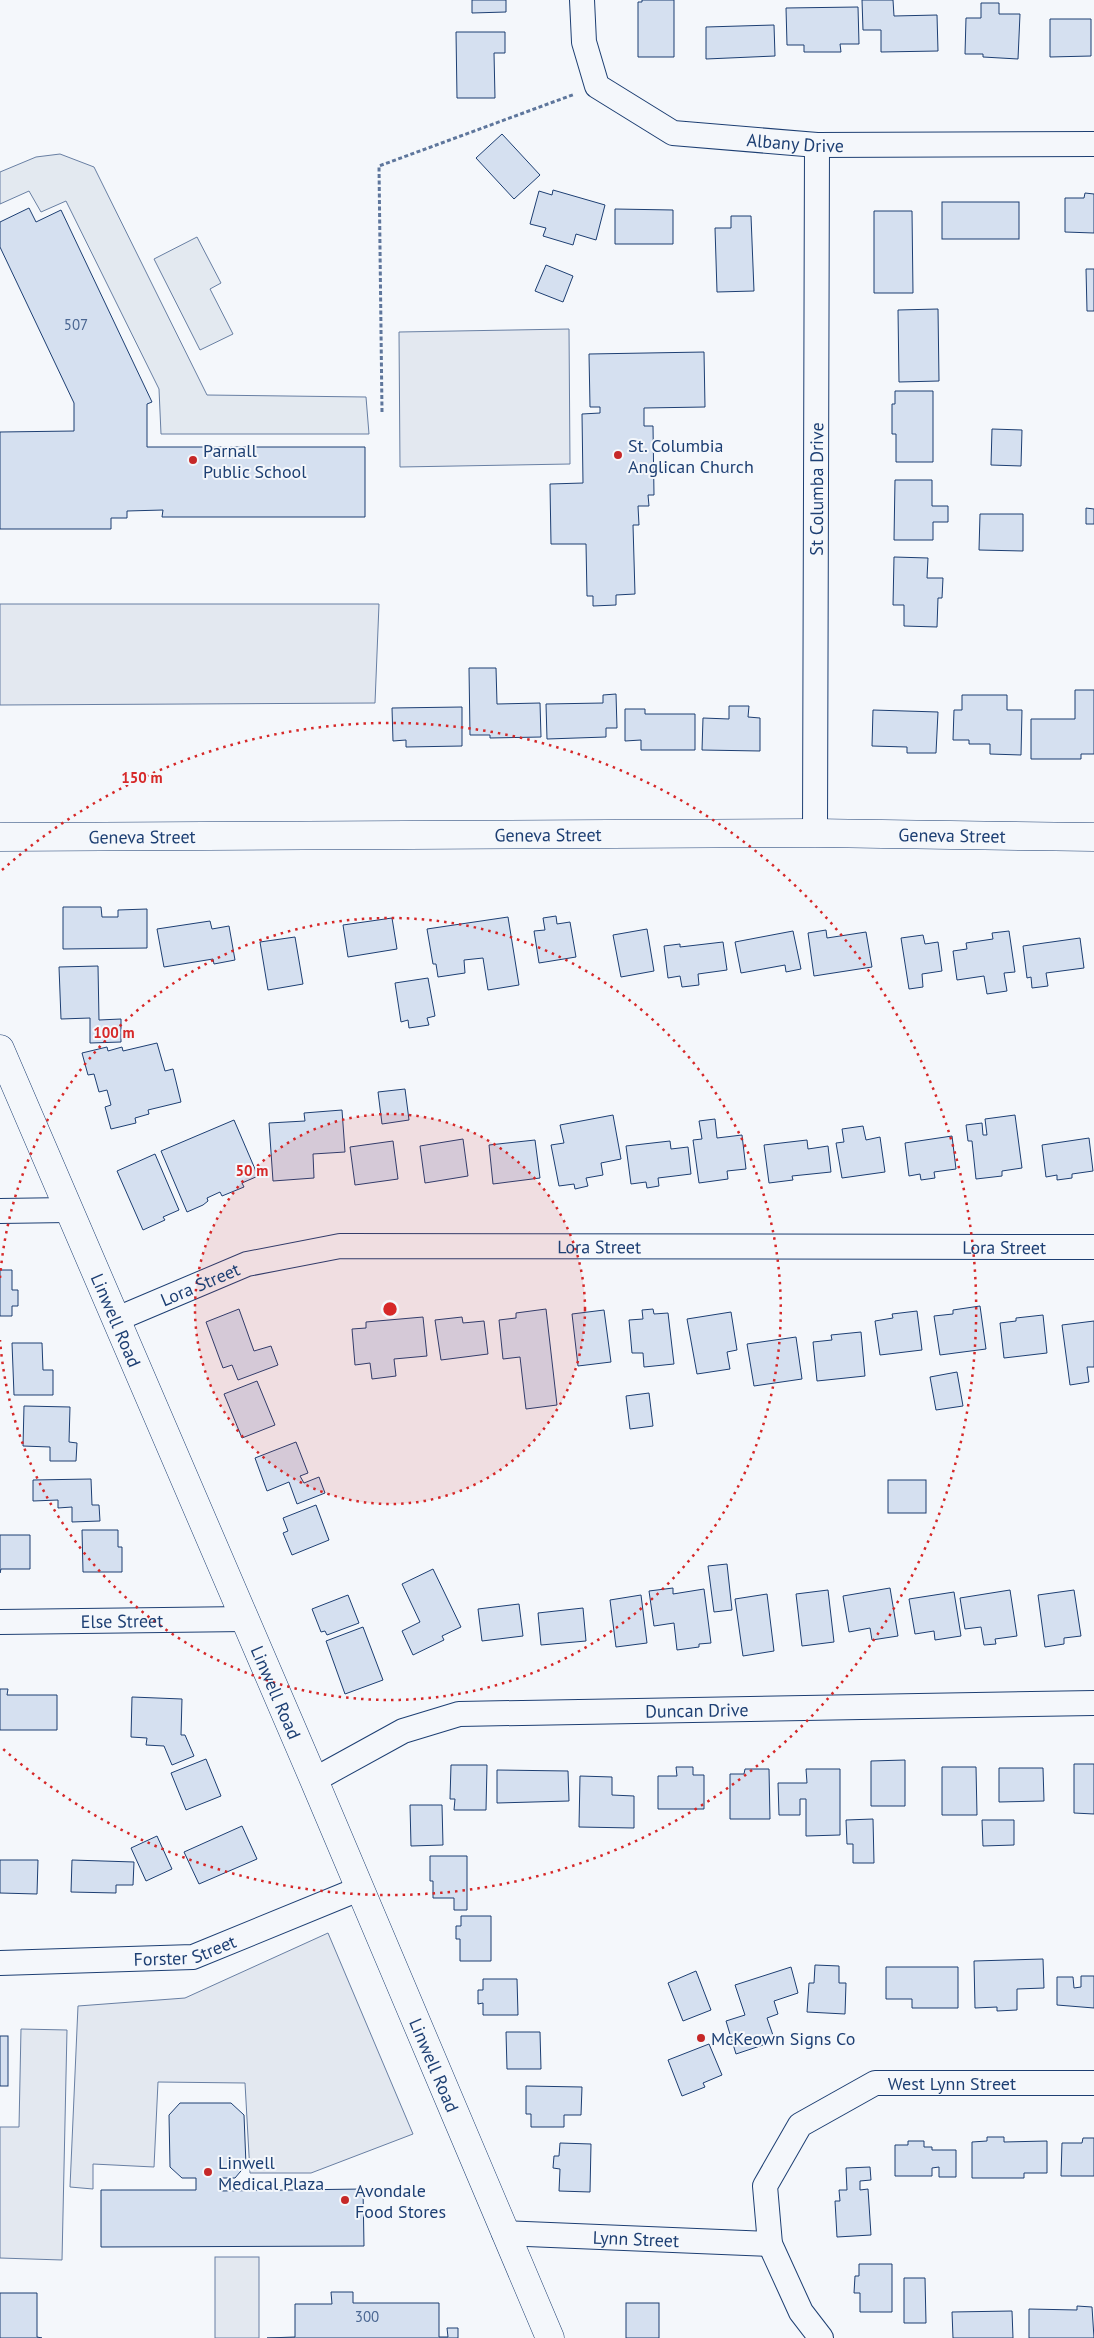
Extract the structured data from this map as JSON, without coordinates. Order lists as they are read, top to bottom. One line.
{"streets":{"main road":["Geneva Street","Linwell Road"],"street":["Albany Drive","St Columba Drive","Lora Street","Else Street","Duncan Drive","Forster Street","West Lynn Street","Lynn Street"]},"crossings":[["Albany Drive","St Columba Drive"],["St Columba Drive","Geneva Street"],["Lora Street","Linwell Road"],["Linwell Road","Else Street"],["Linwell Road","Duncan Drive"],["Linwell Road","Forster Street"],["Linwell Road","Lynn Street"],["West Lynn Street","Lynn Street"]],"places":["St. Columbia Anglican Church","Parnall Public School","McKeown Signs Co","Linwell Medical Plaza","Avondale Food Stores"],"house_numbers":["507","300"],"rings":["150 m","100 m","50 m"]}
